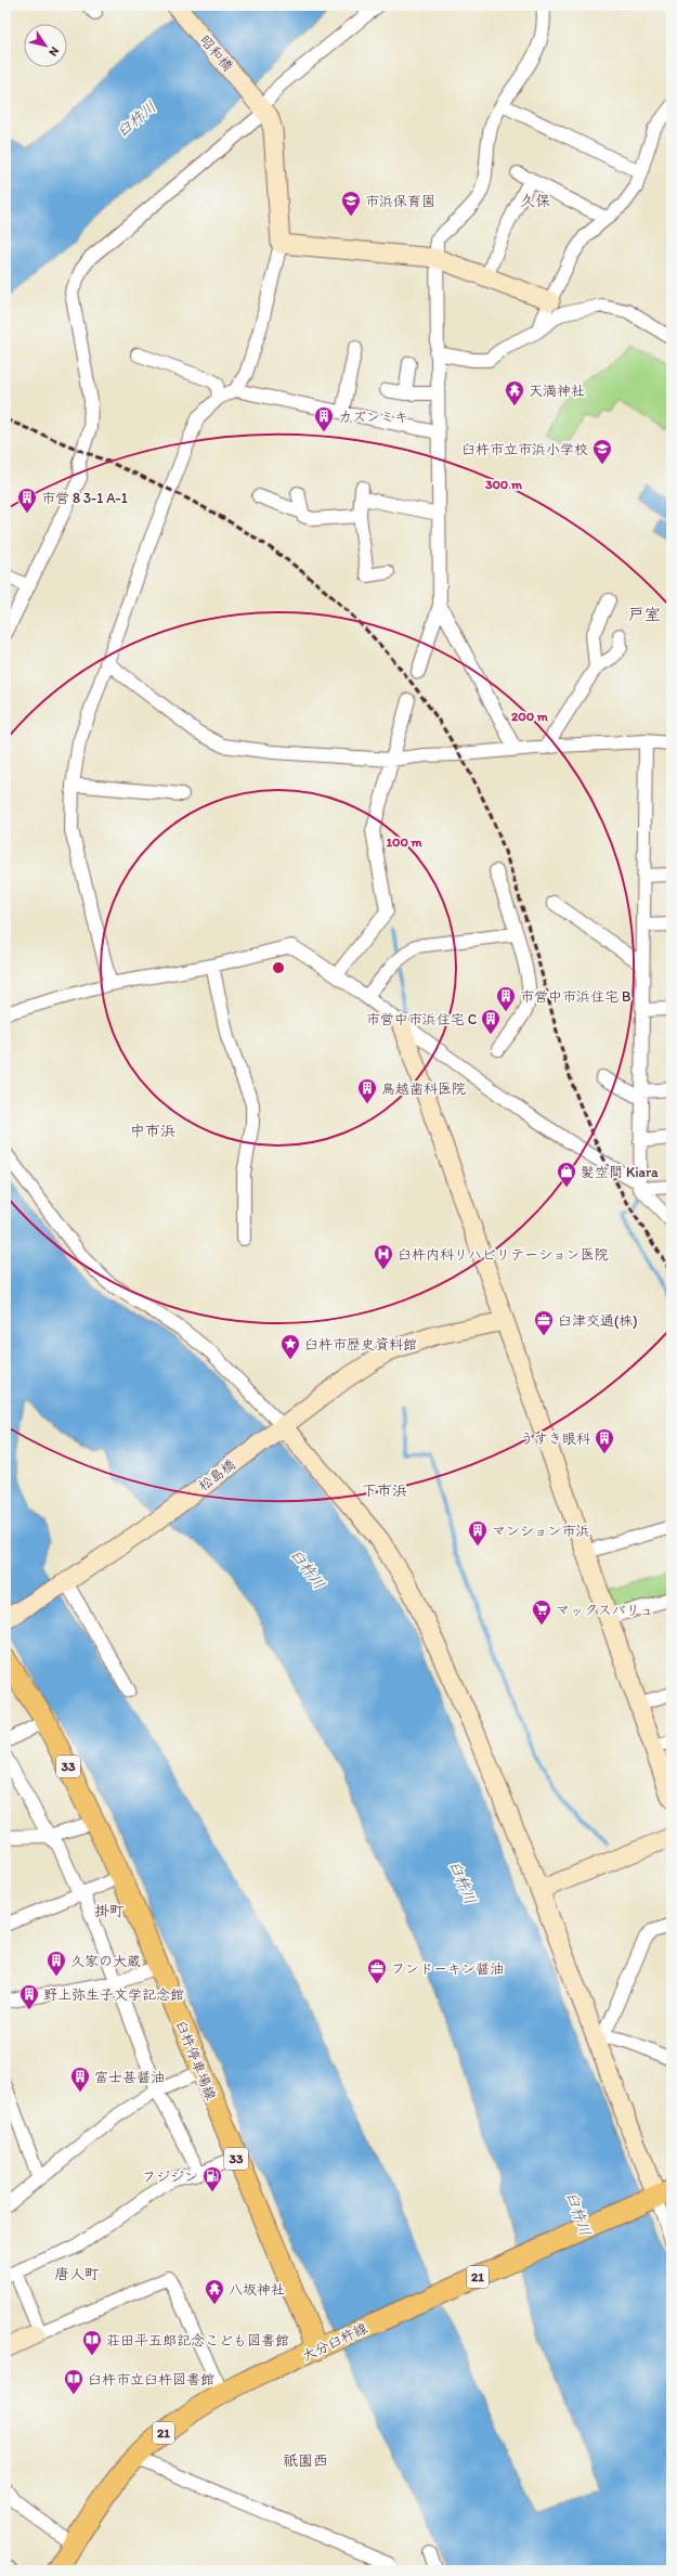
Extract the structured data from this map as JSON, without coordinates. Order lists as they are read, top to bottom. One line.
{"streets":{"main road":["33","臼杵停車場線","21","大分臼杵線"],"street":["昭和橋","松島橋"]},"crossings":[["臼杵停車場線","大分臼杵線"]],"districts":["久保","戸室","中市浜","下市浜","掛町","唐人町","祇園西"],"water":["臼杵川"],"places":{"school or university":["市浜保育園","臼杵市立市浜小学校"],"temple":["天満神社","八坂神社"],"building":["カズンミキ","市営 8 3-1 A-1","市営中市浜住宅 B","市営中市浜住宅 C","鳥越歯科医院","うすき眼科","マンション市浜","久家の大蔵","野上弥生子文学記念館","富士甚醤油"],"shop":["髪空間 Kiara"],"hospital":["臼杵内科リハビリテーション医院"],"office":["臼津交通(株)","フンドーキン醤油"],"place":["臼杵市歴史資料館"],"supermarket":["マックスバリュ"],"fuel station":["フジジン"],"library":["荘田平五郎記念こども図書館","臼杵市立臼杵図書館"]},"north":"bottom right","rings":["300 m","200 m","100 m"]}
